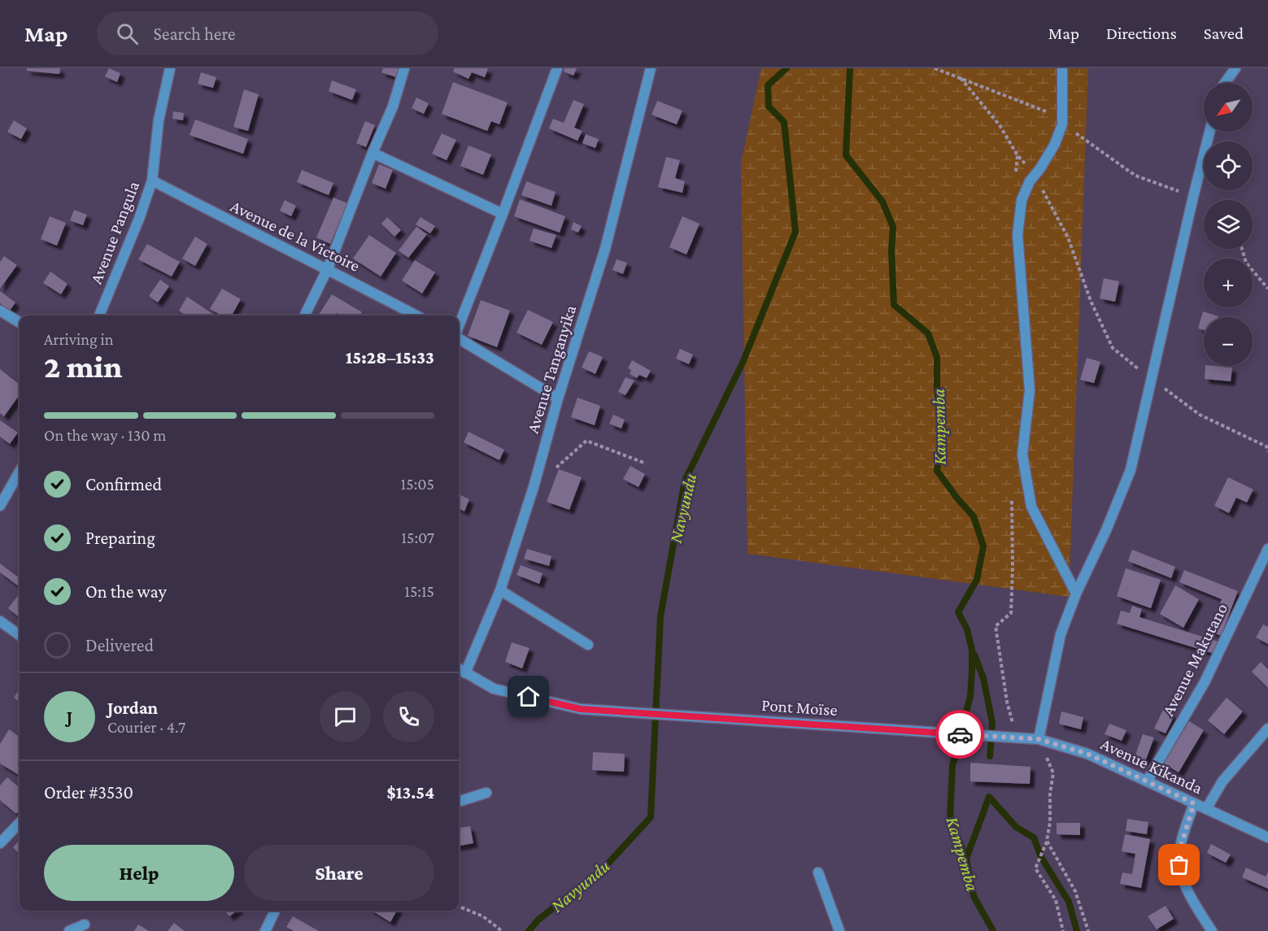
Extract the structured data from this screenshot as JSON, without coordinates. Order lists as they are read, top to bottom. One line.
{"streets":{"street":["Avenue Pangula","Avenue de la Victoire","Avenue Tanganyika","Avenue Makutano","Pont Moïse","Avenue Kikanda"]},"crossings":[["Avenue Pangula","Avenue de la Victoire"],["Avenue Tanganyika","Pont Moïse"],["Avenue Makutano","Avenue Kikanda"],["Pont Moïse","Avenue Kikanda"]],"water":["Kampemba","Navyundu"],"north":"bottom left","page":{"header":"Map","search":"Search here","nav":["Map","Directions","Saved"],"map_buttons":["+","−"],"heading":["2 min","Arriving in","15:28–15:33"],"panel":["Jordan","Courier · 4.7","Order #3530","$13.54"],"bar":"On the way · 130 m","list":[["Confirmed","15:05"],["Preparing","15:07"],["On the way","15:15"],"Delivered"],"round":"J","buttons":["Help","Share"]}}
